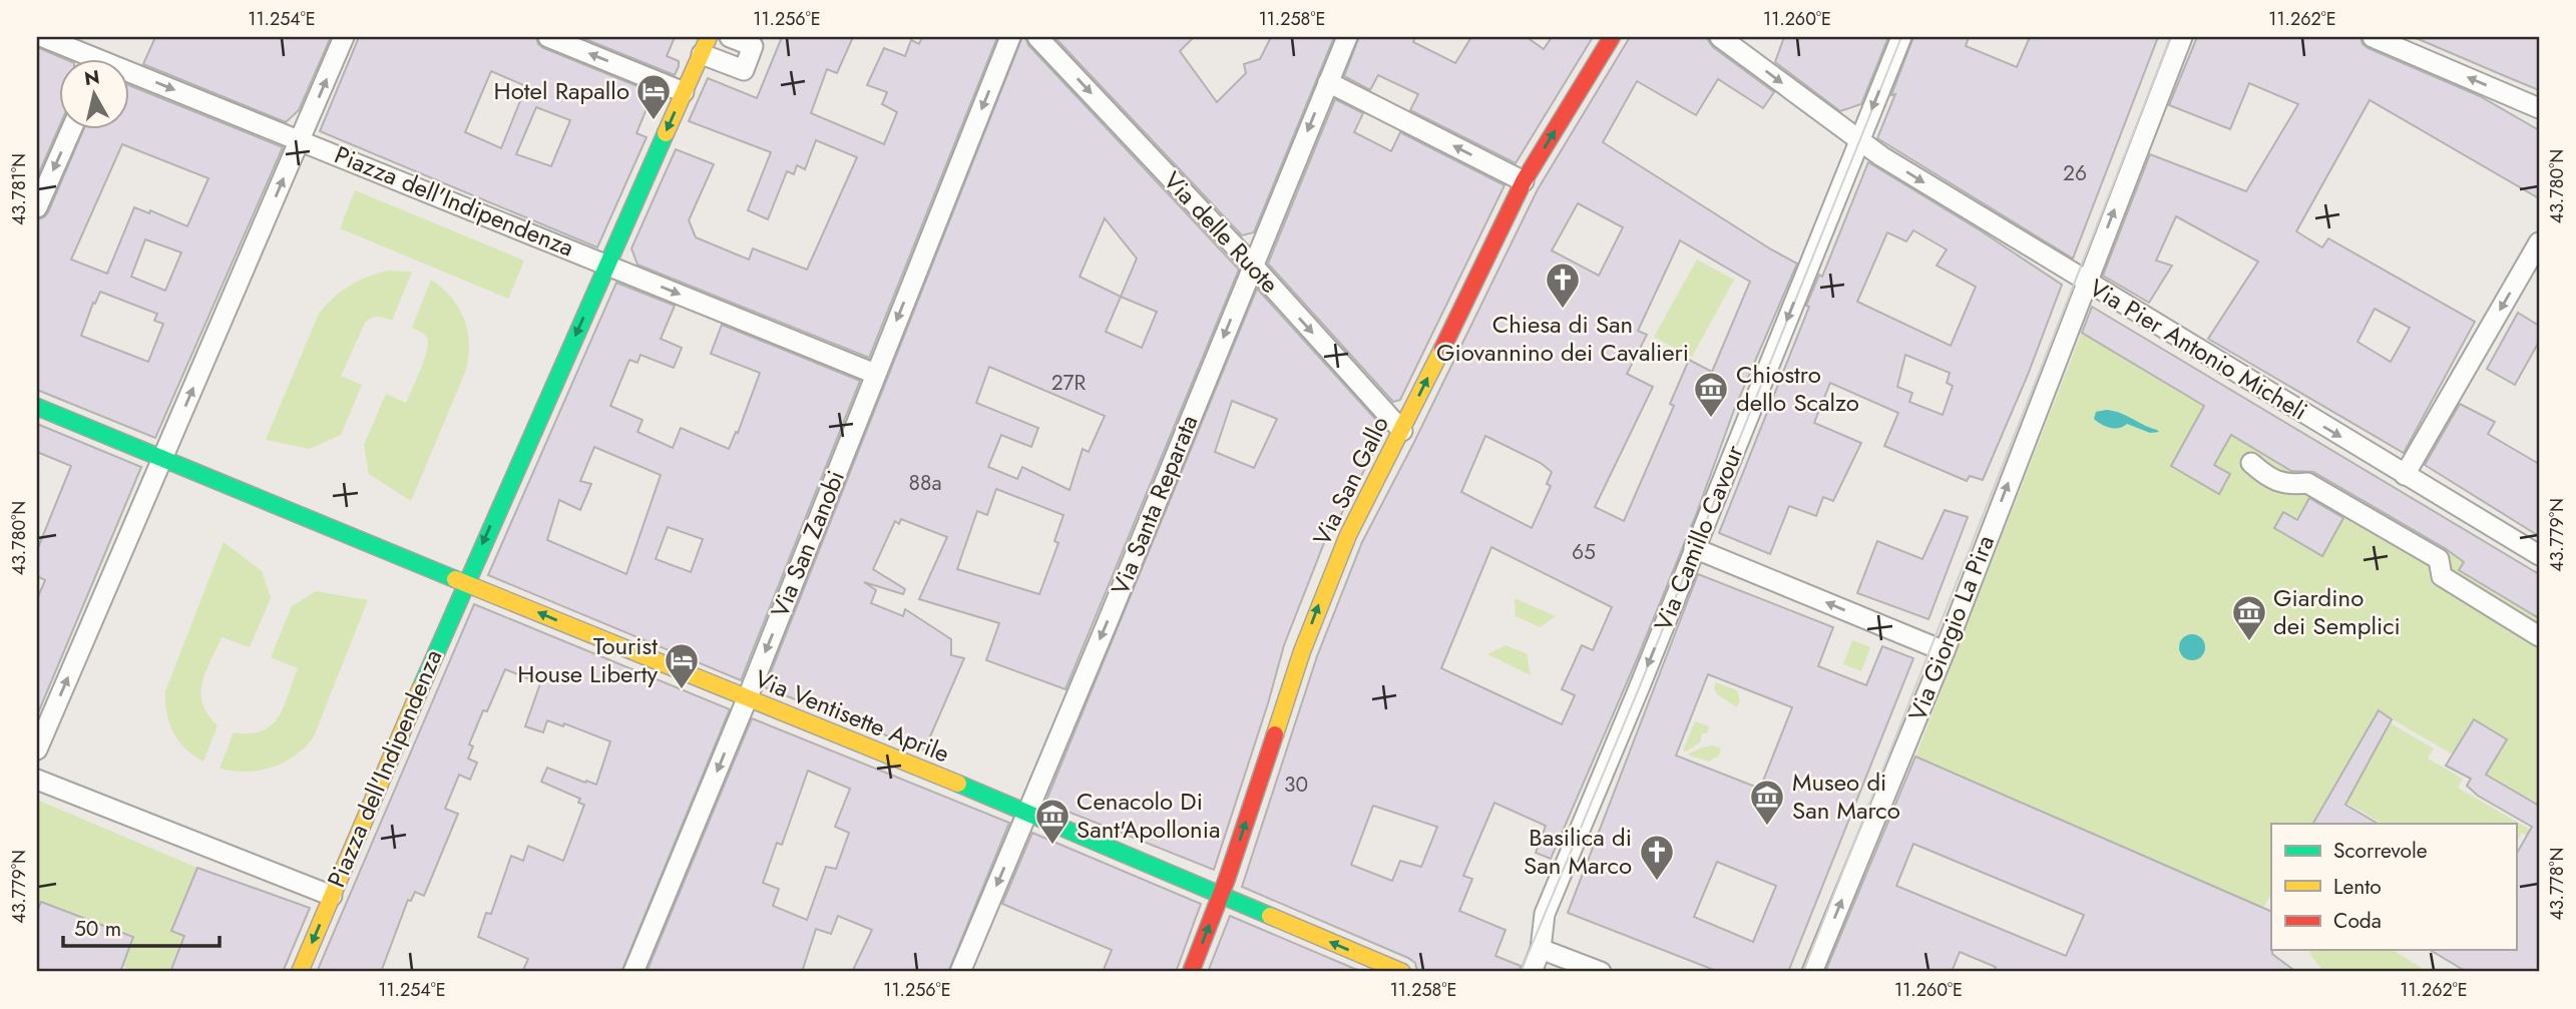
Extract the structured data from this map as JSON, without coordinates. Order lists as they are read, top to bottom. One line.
{"streets":{"street":["Piazza dell'Indipendenza","Via delle Ruote","Via Pier Antonio Micheli","Via San Gallo","Via Santa Reparata","Via Camillo Cavour","Via San Zanobi","Via Giorgio La Pira","Via Ventisette Aprile"]},"crossings":[["Piazza dell'Indipendenza","Via Ventisette Aprile"],["Via delle Ruote","Via San Gallo"],["Via delle Ruote","Via Santa Reparata"],["Via Pier Antonio Micheli","Via Camillo Cavour"],["Via Pier Antonio Micheli","Via Giorgio La Pira"],["Via San Gallo","Via Ventisette Aprile"],["Via Santa Reparata","Via Ventisette Aprile"],["Via San Zanobi","Via Ventisette Aprile"]],"one_way":["Via delle Ruote","Via Pier Antonio Micheli","Via San Gallo","Via Santa Reparata","Via Camillo Cavour","Via San Zanobi","Via Giorgio La Pira","Via Ventisette Aprile"],"places":{"hotel":["Hotel Rapallo","Tourist House Liberty"],"church":["Chiesa di San Giovannino dei Cavalieri","Basilica di San Marco"],"museum":["Chiostro dello Scalzo","Giardino dei Semplici","Museo di San Marco","Cenacolo Di Sant'Apollonia"]},"house_numbers":["26","27R","88a","65","30"],"legend":["Scorrevole","Lento","Coda"],"scale_bar":"50 m","north":"top","coordinates":["11.254°E","11.256°E","11.258°E","11.260°E","11.262°E","43.780°N","43.781°N","43.779°N","43.778°N"]}
